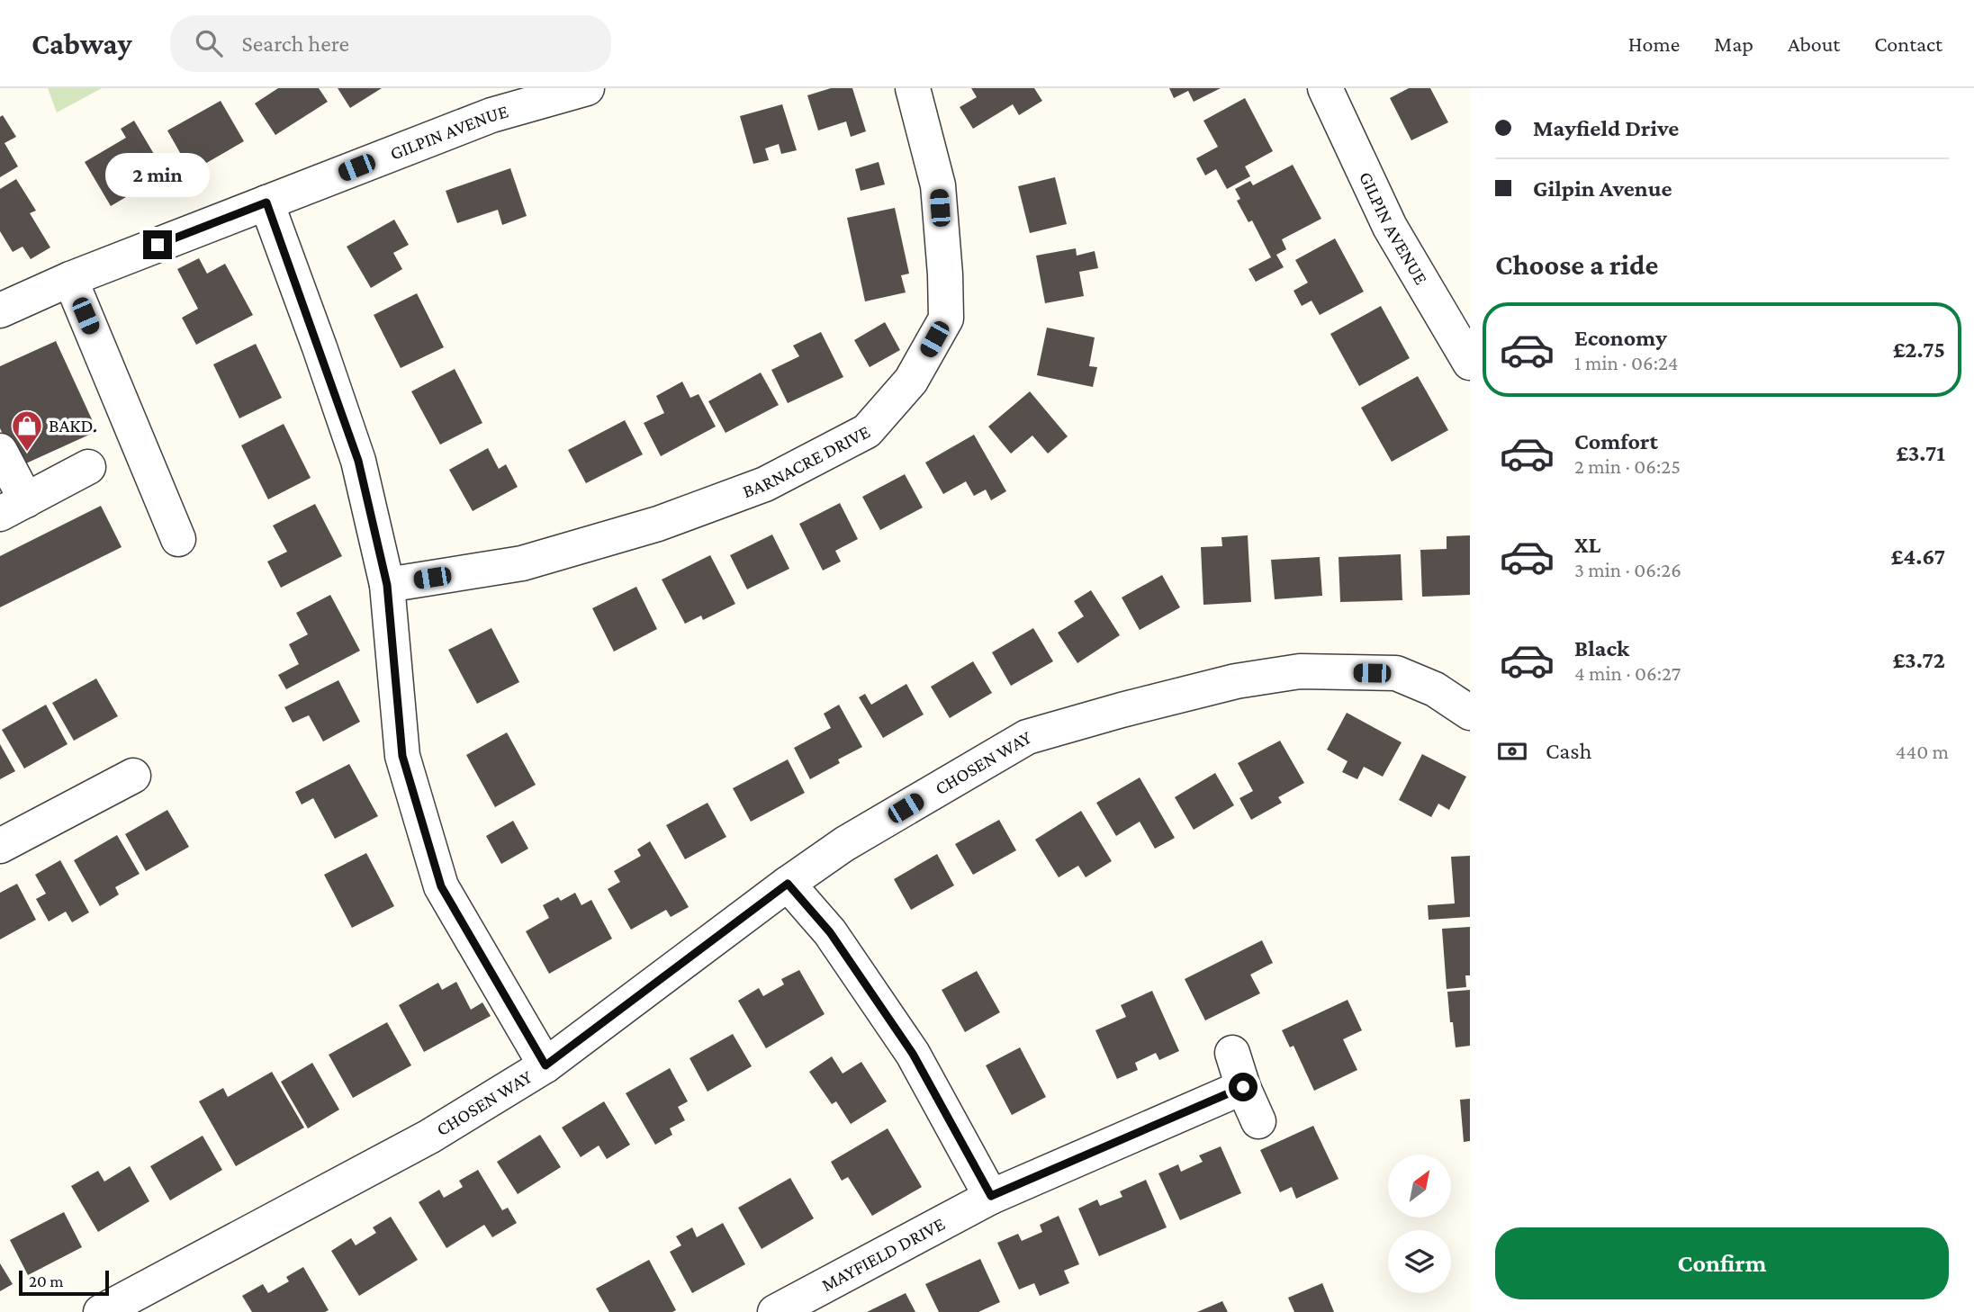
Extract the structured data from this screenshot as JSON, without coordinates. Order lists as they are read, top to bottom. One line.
{"streets":{"street":["GILPIN AVENUE","BARNACRE DRIVE","CHOSEN WAY","MAYFIELD DRIVE"]},"places":{"shop":["BAKD."]},"scale_bar":"20 m","north":"top right","page":{"header":"Cabway","search":"Search here","nav":["Home","Map","About","Contact"],"banner":["Mayfield Drive","Gilpin Avenue"],"bubble":"2 min","heading":"Choose a ride","list":[{"name":"Economy","note":"1 min · 06:24","value":"£2.75"},{"name":"Comfort","note":"2 min · 06:25","value":"£3.71"},{"name":"XL","note":"3 min · 06:26","value":"£4.67"},{"name":"Black","note":"4 min · 06:27","value":"£3.72"}],"pay":["Cash","440 m"],"buttons":"Confirm","scale":"20 m"}}
